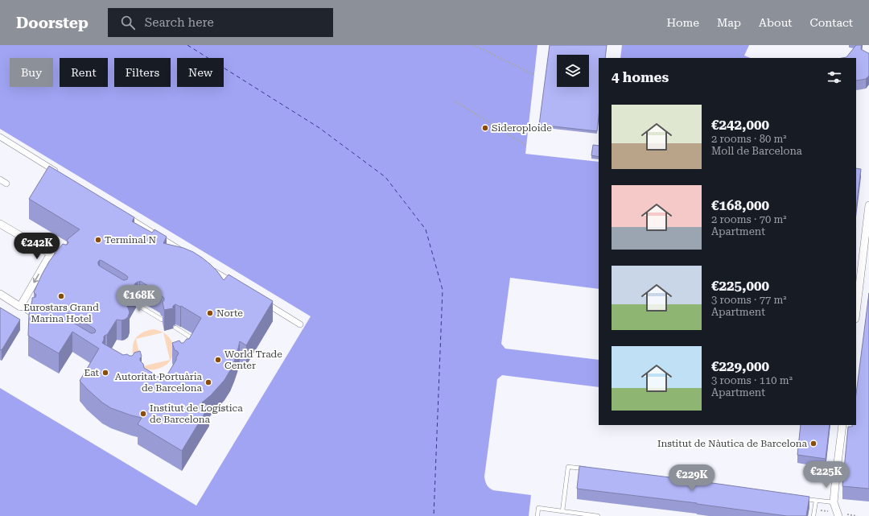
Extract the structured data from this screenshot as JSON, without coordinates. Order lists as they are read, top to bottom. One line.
{"places":["Sideroploide","Terminal N","Eurostars Grand Marina Hotel","Norte","World Trade Center","Eat","Autoritat Portuària de Barcelona","Institut de Logística de Barcelona","Institut de Nàutica de Barcelona"],"page":{"header":"Doorstep","search":"Search here","nav":["Home","Map","About","Contact"],"chip":["Buy","Rent","Filters","New"],"heading":"4 homes","list":[{"name":"€242,000","note":"2 rooms · 80 m² · Moll de Barcelona"},{"name":"€168,000","note":"2 rooms · 70 m² · Apartment"},{"name":"€225,000","note":"3 rooms · 77 m² · Apartment"},{"name":"€229,000","note":"3 rooms · 110 m² · Apartment"}],"price":["€242K","€168K","€225K","€229K"]}}
